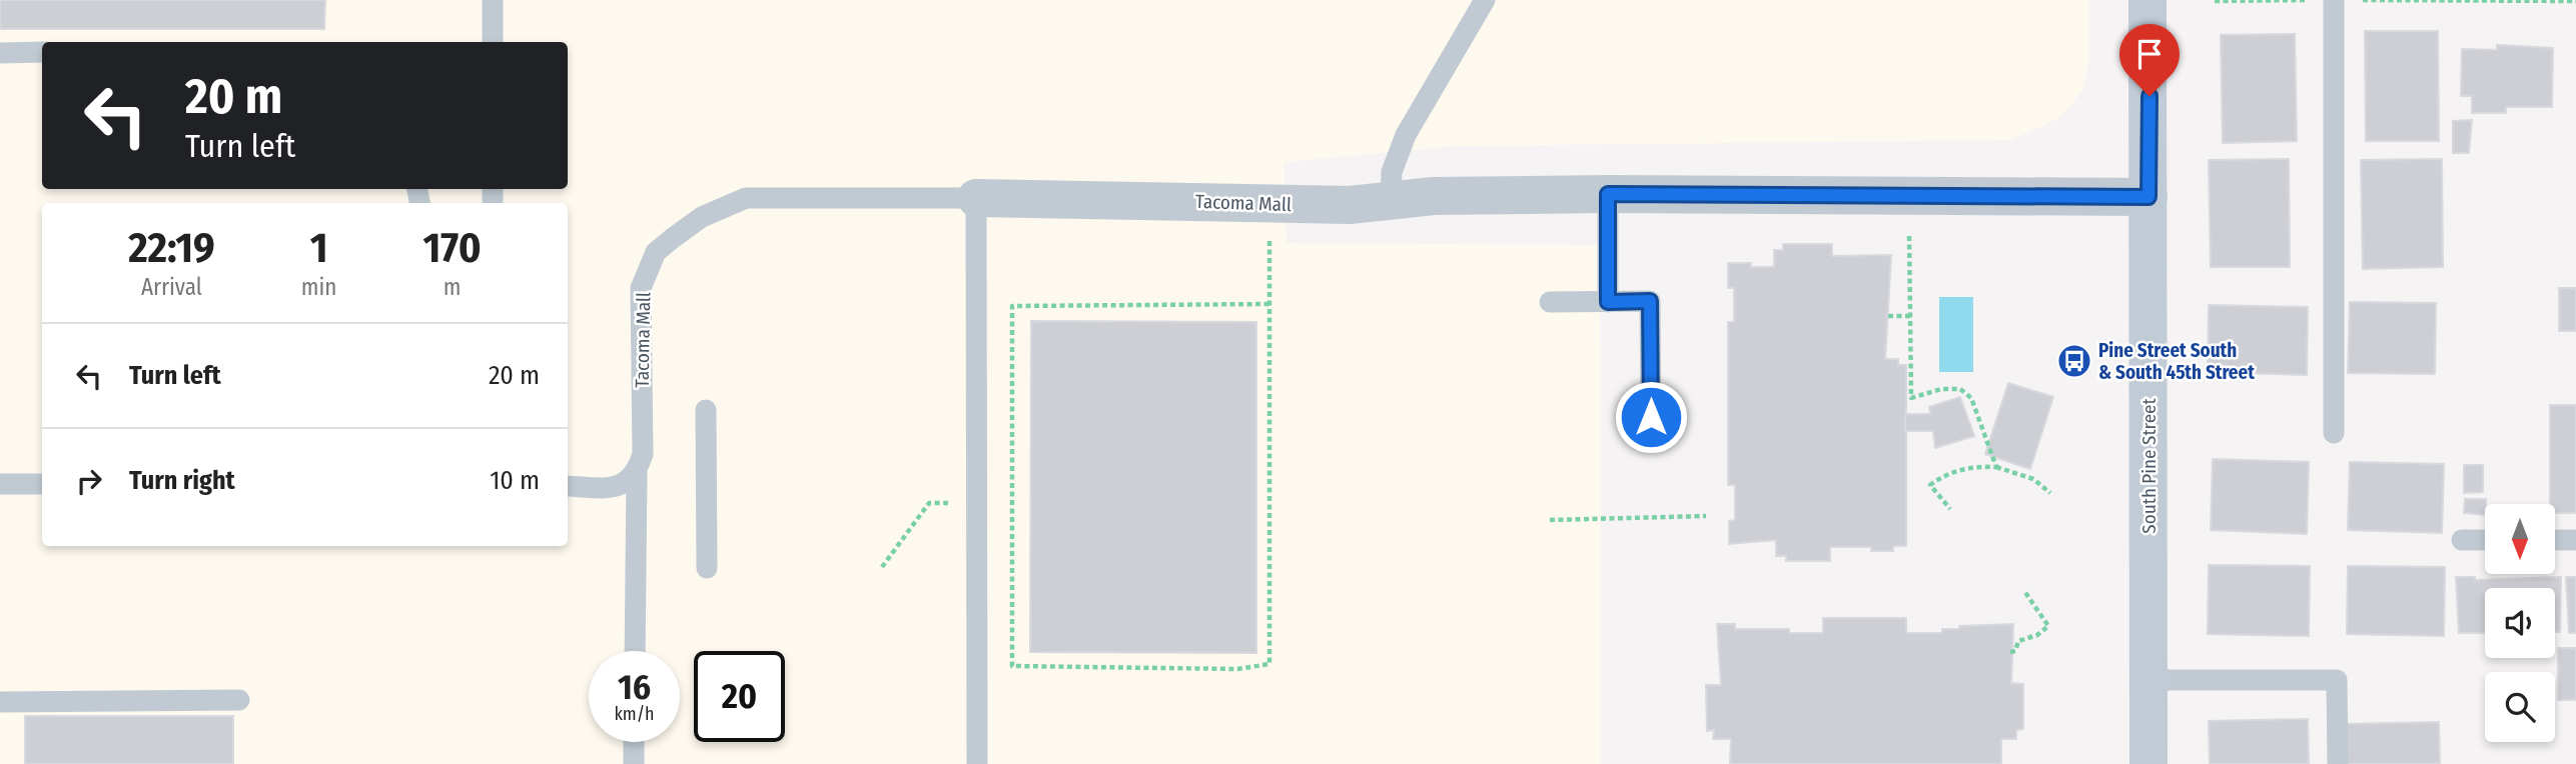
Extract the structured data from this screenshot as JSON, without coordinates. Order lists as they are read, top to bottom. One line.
{"streets":{"main road":["South Pine Street"],"street":["Tacoma Mall"]},"crossings":[["Tacoma Mall","South Pine Street"]],"places":{"bus stop":["Pine Street South & South 45th Street"]},"north":"bottom","page":{"turn":["20 m","Turn left"],"eta":["22:19","Arrival","1","min","170","m"],"list":[{"name":"Turn left","value":"20 m"},{"name":"Turn right","value":"10 m"}],"speed":"16 km/h","limit":"20"}}
